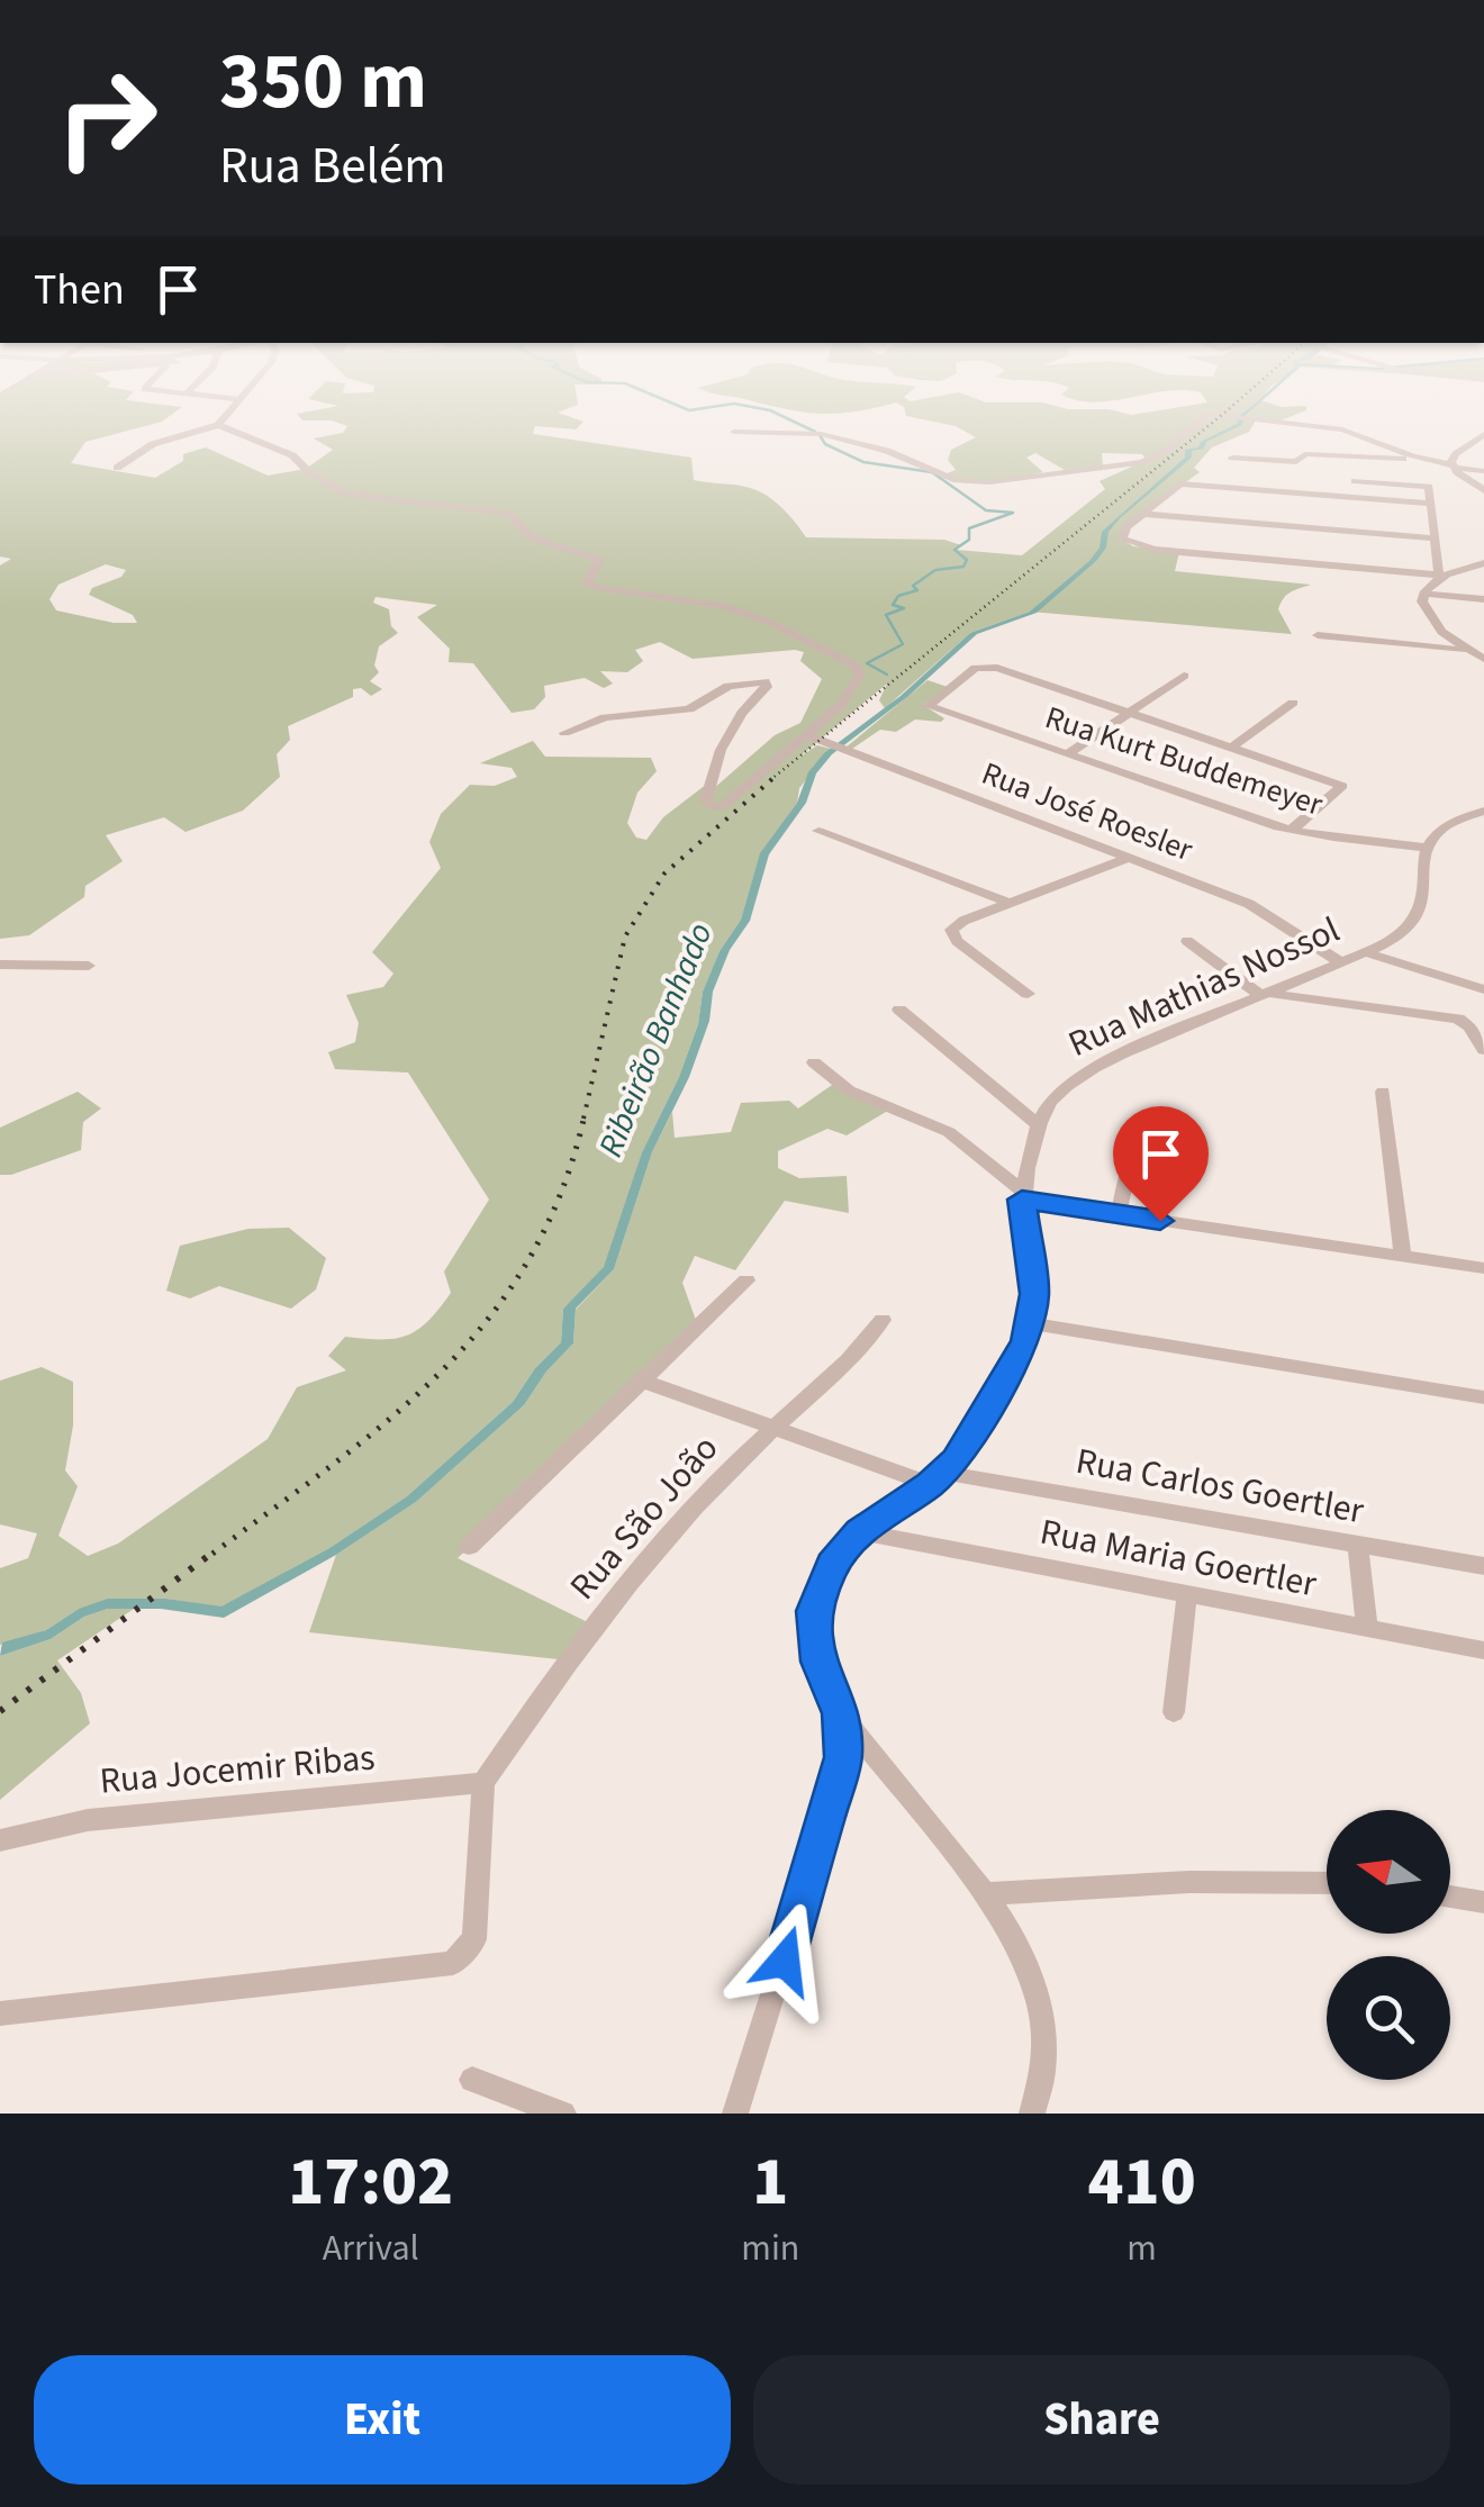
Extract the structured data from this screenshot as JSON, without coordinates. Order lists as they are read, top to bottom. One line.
{"streets":{"street":["Rua Kurt Buddemeyer","Rua José Roesler","Rua Mathias Nossol","Rua Carlos Goertler","Rua São João","Rua Maria Goertler","Rua Jocemir Ribas"]},"crossings":[["Rua Kurt Buddemeyer","Rua Mathias Nossol"],["Rua José Roesler","Rua Mathias Nossol"],["Rua Mathias Nossol","Rua Carlos Goertler"],["Rua Mathias Nossol","Rua Maria Goertler"],["Rua Carlos Goertler","Rua São João"],["Rua São João","Rua Jocemir Ribas"]],"water":["Ribeirão Banhado"],"north":"left","page":{"turn":["350 m","Rua Belém"],"then":"Then","eta":["17:02","Arrival","1","min","410","m"],"buttons":["Exit","Share"]}}
